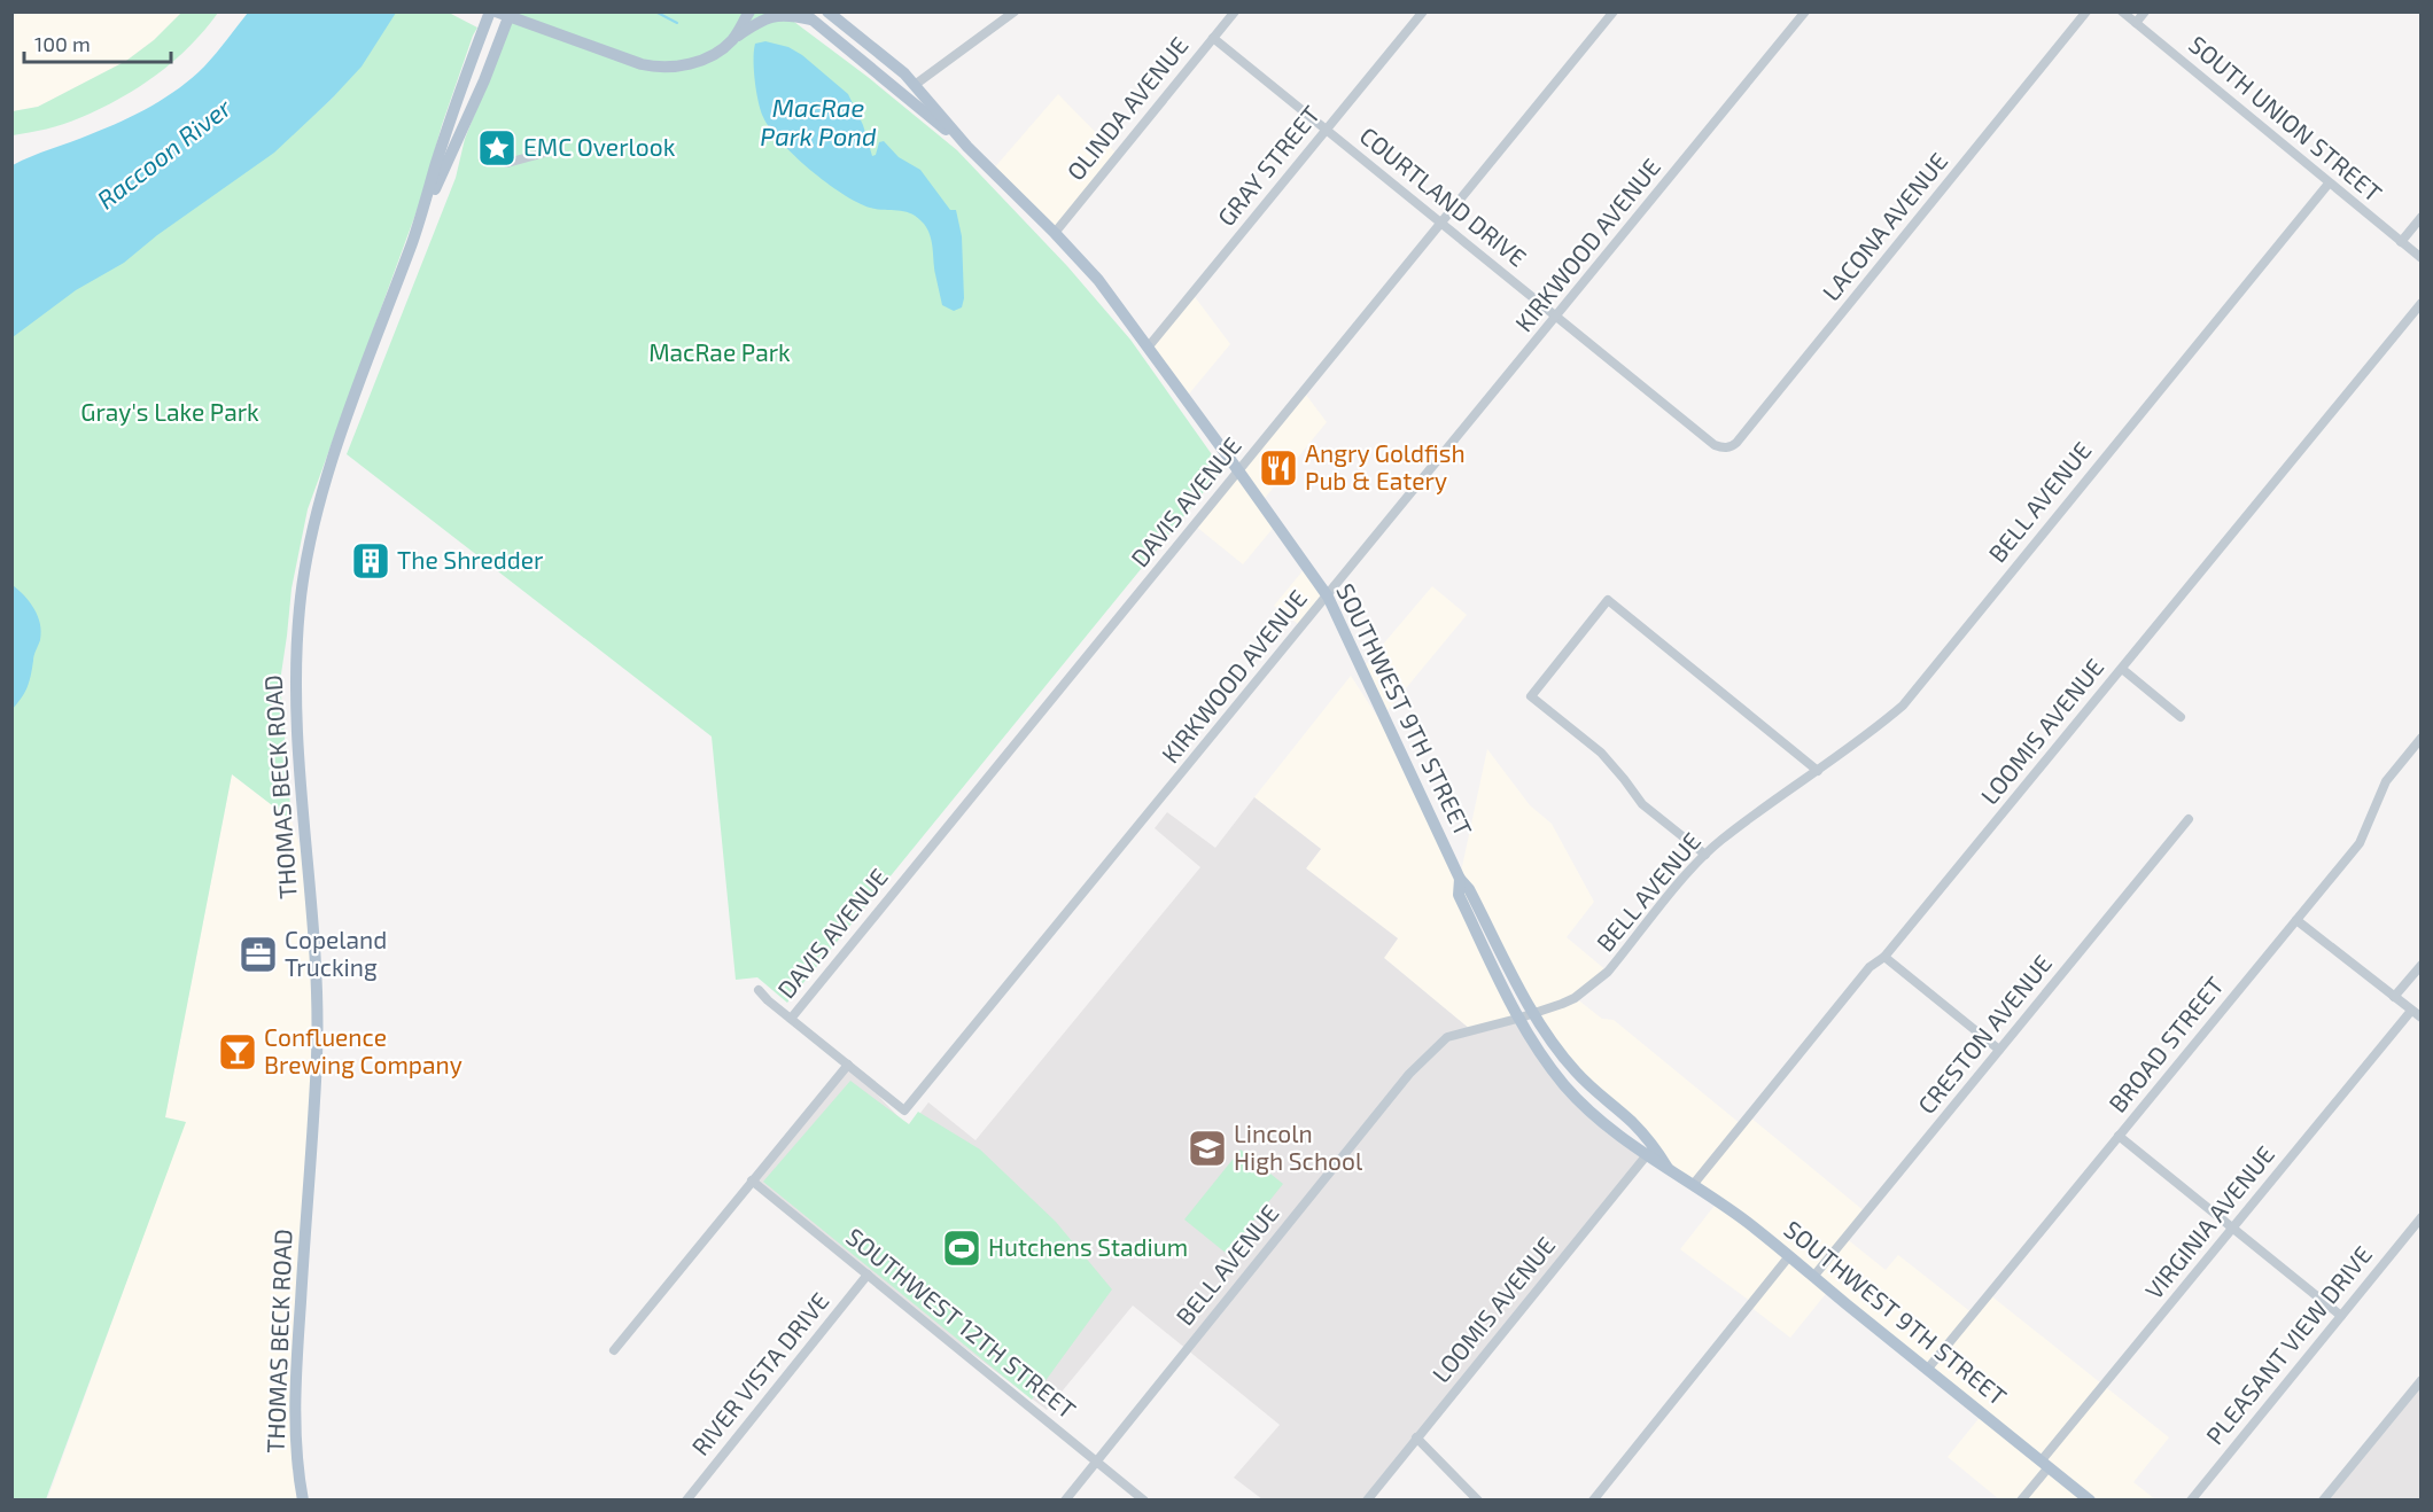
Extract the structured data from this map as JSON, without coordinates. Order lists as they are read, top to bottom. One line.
{"streets":{"main road":["SOUTHWEST 9TH STREET","THOMAS BECK ROAD"],"street":["OLINDA AVENUE","SOUTH UNION STREET","GRAY STREET","COURTLAND DRIVE","LACONA AVENUE","KIRKWOOD AVENUE","DAVIS AVENUE","BELL AVENUE","LOOMIS AVENUE","CRESTON AVENUE","BROAD STREET","VIRGINIA AVENUE","SOUTHWEST 12TH STREET","PLEASANT VIEW DRIVE","RIVER VISTA DRIVE"]},"crossings":[["OLINDA AVENUE","COURTLAND DRIVE"],["OLINDA AVENUE","SOUTHWEST 9TH STREET"],["SOUTH UNION STREET","BELL AVENUE"],["GRAY STREET","COURTLAND DRIVE"],["GRAY STREET","SOUTHWEST 9TH STREET"],["COURTLAND DRIVE","LACONA AVENUE"],["COURTLAND DRIVE","KIRKWOOD AVENUE"],["COURTLAND DRIVE","DAVIS AVENUE"],["KIRKWOOD AVENUE","SOUTHWEST 9TH STREET"],["DAVIS AVENUE","SOUTHWEST 9TH STREET"],["BELL AVENUE","SOUTHWEST 9TH STREET"],["BELL AVENUE","SOUTHWEST 12TH STREET"],["SOUTHWEST 9TH STREET","LOOMIS AVENUE"],["SOUTHWEST 9TH STREET","CRESTON AVENUE"],["SOUTHWEST 9TH STREET","BROAD STREET"],["SOUTHWEST 9TH STREET","VIRGINIA AVENUE"],["SOUTHWEST 12TH STREET","RIVER VISTA DRIVE"]],"water":["MacRae Park Pond","Raccoon River"],"parks":["MacRae Park","Gray's Lake Park"],"places":{"place":["EMC Overlook"],"restaurant":["Angry Goldfish Pub & Eatery"],"building":["The Shredder"],"office":["Copeland Trucking"],"bar":["Confluence Brewing Company"],"school or university":["Lincoln High School"],"sports":["Hutchens Stadium"]},"scale_bar":"100 m"}
